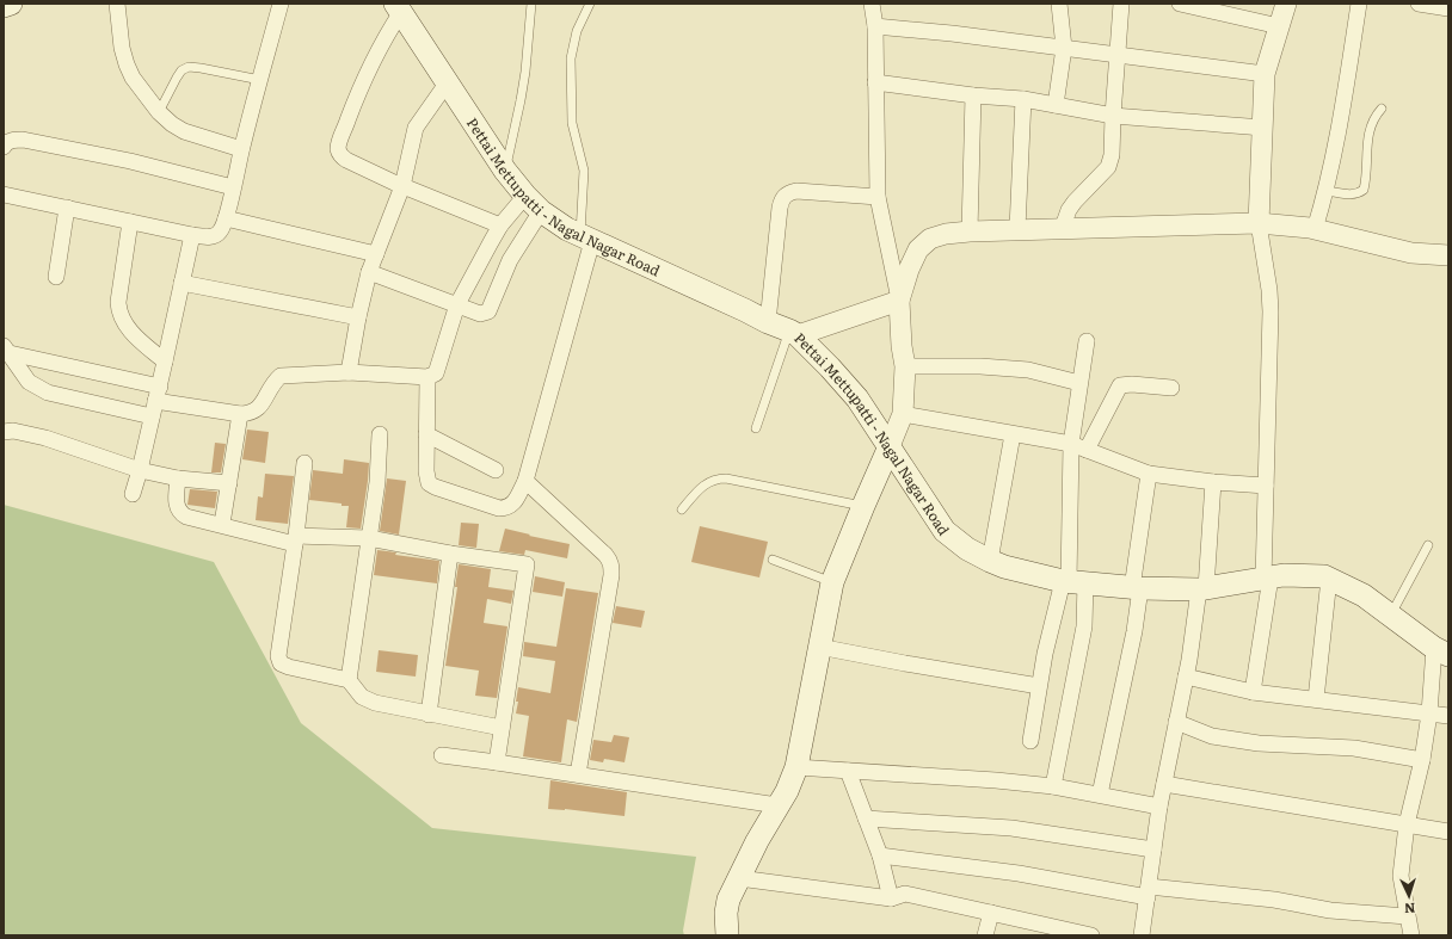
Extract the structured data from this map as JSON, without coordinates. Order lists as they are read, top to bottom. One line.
{"streets":{"main road":["Pettai Mettupatti - Nagal Nagar Road"]},"north":"bottom"}
